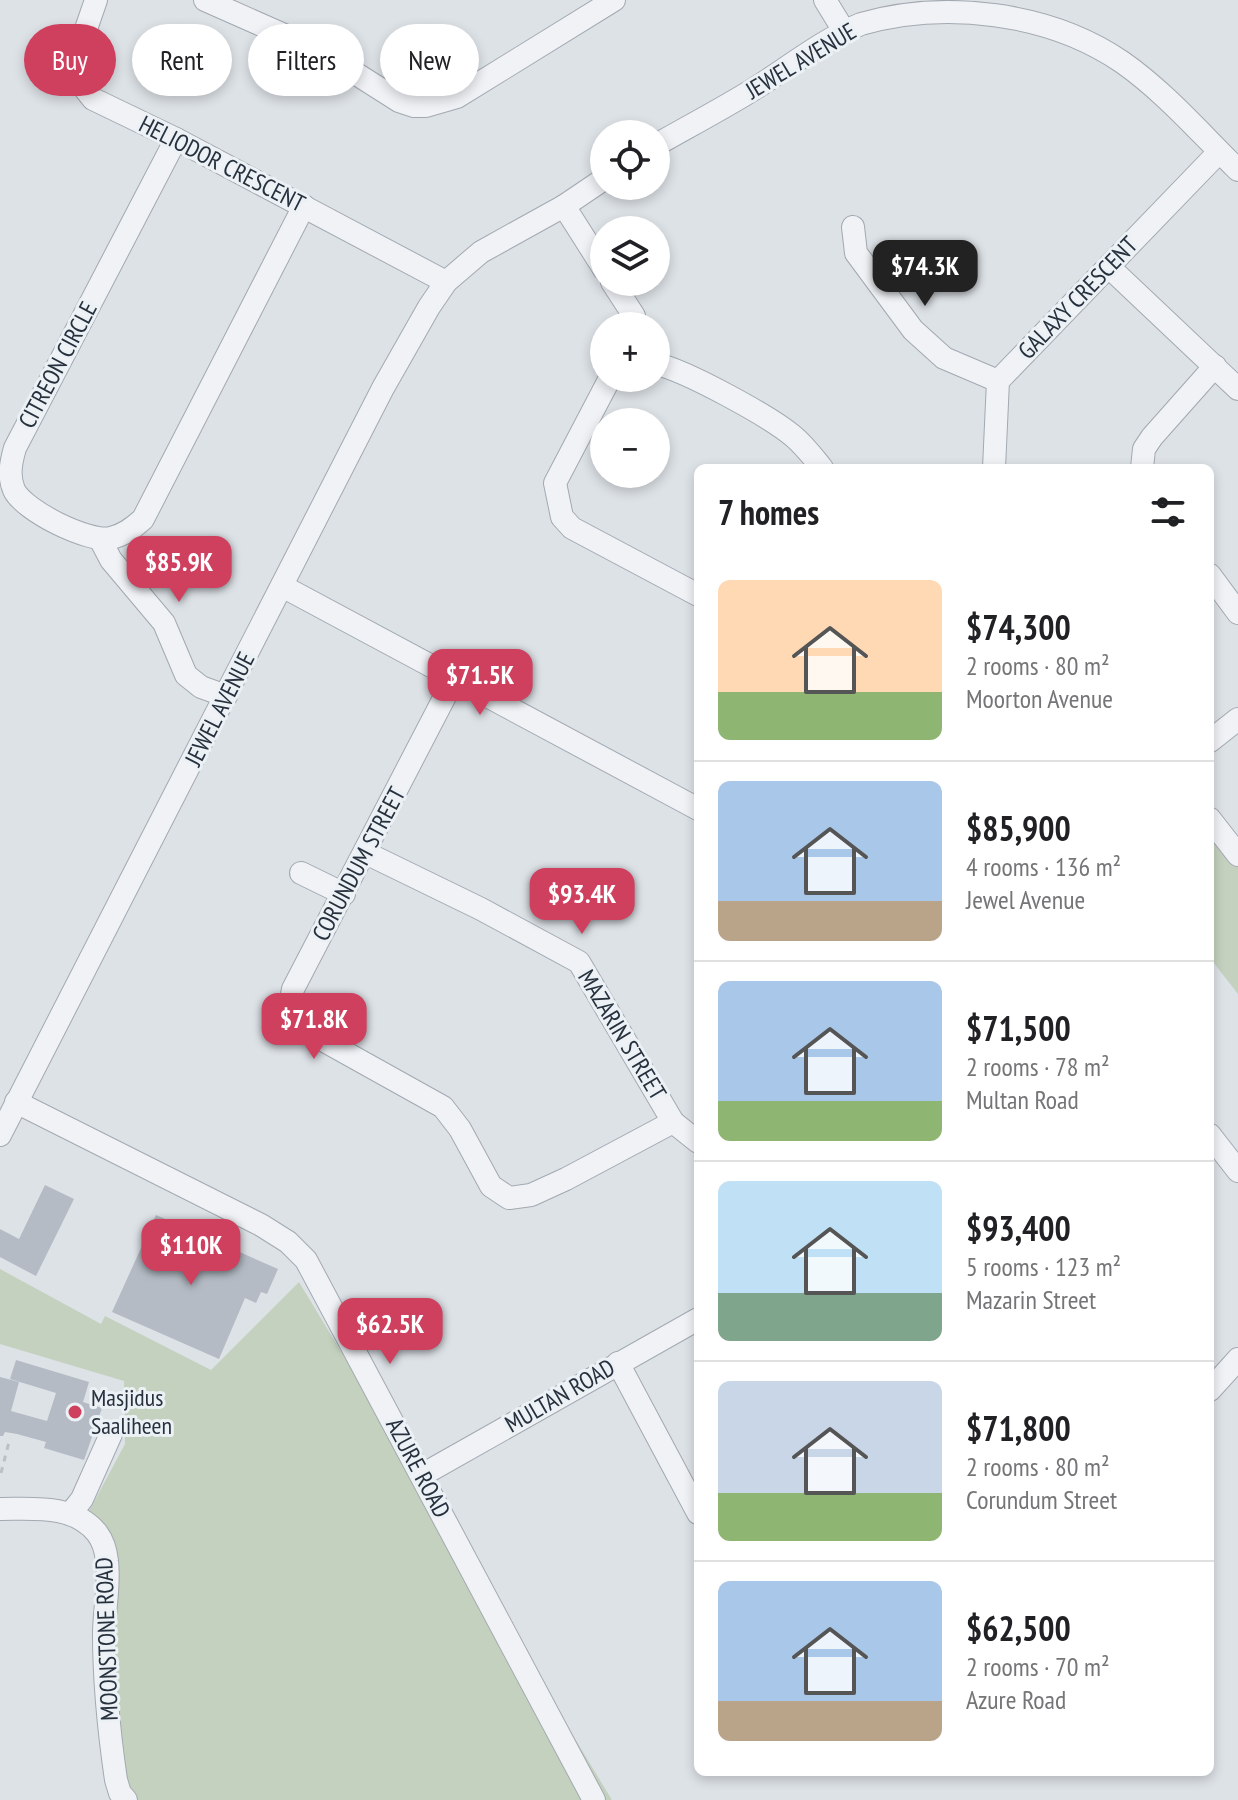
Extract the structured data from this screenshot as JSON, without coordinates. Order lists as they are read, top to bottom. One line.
{"streets":{"street":["JEWEL AVENUE","HELIODOR CRESCENT","GALAXY CRESCENT","CITREON CIRCLE","CORUNDUM STREET","MAZARIN STREET","MULTAN ROAD","AZURE ROAD","MOONSTONE ROAD"]},"crossings":[["JEWEL AVENUE","HELIODOR CRESCENT"],["JEWEL AVENUE","GALAXY CRESCENT"],["JEWEL AVENUE","AZURE ROAD"],["HELIODOR CRESCENT","CITREON CIRCLE"],["CORUNDUM STREET","MAZARIN STREET"],["MULTAN ROAD","AZURE ROAD"]],"places":["Masjidus Saaliheen"],"page":{"chip":["Buy","Rent","Filters","New"],"map_buttons":["+","−"],"price":["$74.3K","$85.9K","$71.5K","$93.4K","$71.8K","$110K","$62.5K"],"heading":"7 homes","list":[{"name":"$74,300","note":"2 rooms · 80 m² · Moorton Avenue"},{"name":"$85,900","note":"4 rooms · 136 m² · Jewel Avenue"},{"name":"$71,500","note":"2 rooms · 78 m² · Multan Road"},{"name":"$93,400","note":"5 rooms · 123 m² · Mazarin Street"},{"name":"$71,800","note":"2 rooms · 80 m² · Corundum Street"},{"name":"$62,500","note":"2 rooms · 70 m² · Azure Road"}]}}
